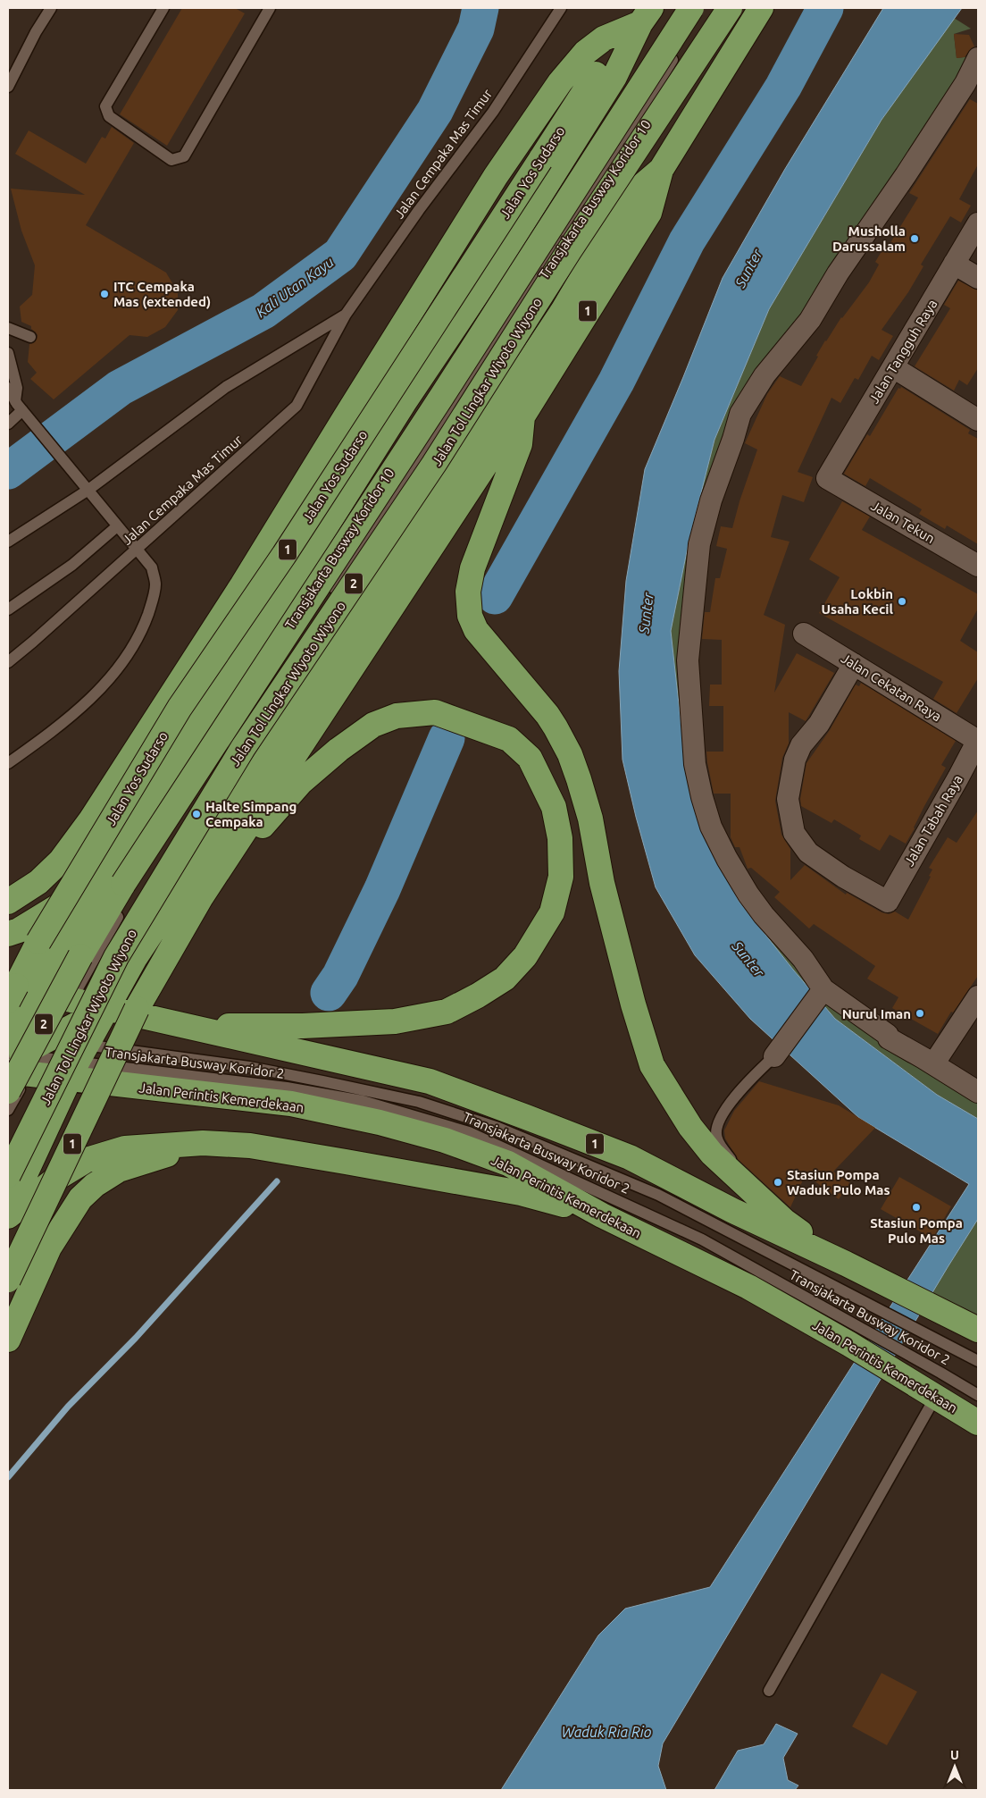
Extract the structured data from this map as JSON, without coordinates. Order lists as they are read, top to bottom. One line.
{"streets":{"highway":["Jalan Yos Sudarso","1","Jalan Tol Lingkar Wiyoto Wiyono","2","Jalan Perintis Kemerdekaan"],"street":["Jalan Tangguh Raya","Jalan Tekun","Jalan Cekatan Raya","Jalan Tabah Raya"],"lane":["Jalan Cempaka Mas Timur","Transjakarta Busway Koridor 10","Transjakarta Busway Koridor 2"]},"crossings":[["Jalan Yos Sudarso","1"],["Jalan Yos Sudarso","Jalan Perintis Kemerdekaan"],["Transjakarta Busway Koridor 10","1"],["Transjakarta Busway Koridor 10","Transjakarta Busway Koridor 2"],["Transjakarta Busway Koridor 10","Jalan Perintis Kemerdekaan"],["1","Transjakarta Busway Koridor 2"],["1","Jalan Perintis Kemerdekaan"],["Jalan Tangguh Raya","Jalan Tekun"],["Jalan Cekatan Raya","Jalan Tabah Raya"],["Transjakarta Busway Koridor 2","Jalan Perintis Kemerdekaan"]],"water":["Sunter","Kali Utan Kayu","Waduk Ria Rio"],"places":["Musholla Darussalam","ITC Cempaka Mas (extended)","Lokbin Usaha Kecil","Halte Simpang Cempaka","Nurul Iman","Stasiun Pompa Waduk Pulo Mas","Stasiun Pompa Pulo Mas"],"north":"top"}
